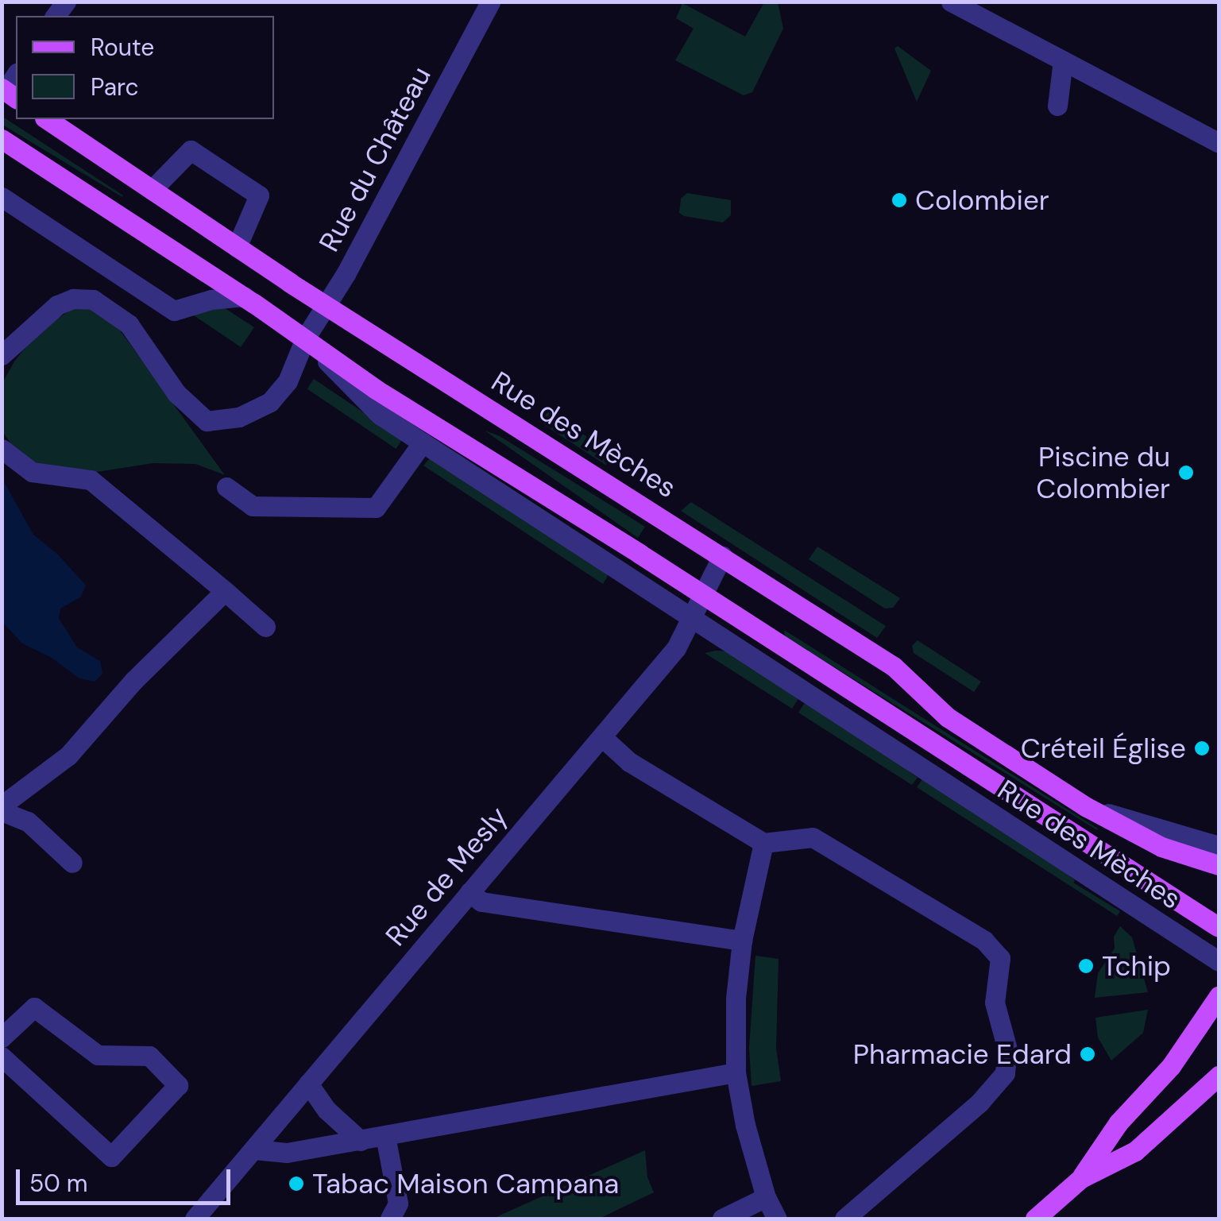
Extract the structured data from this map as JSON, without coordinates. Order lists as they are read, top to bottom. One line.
{"streets":{"main road":["Rue des Mèches"],"street":["Rue du Château","Rue de Mesly"]},"crossings":[["Rue du Château","Rue des Mèches"],["Rue des Mèches","Rue de Mesly"]],"places":["Colombier","Piscine du Colombier","Créteil Église","Tchip","Pharmacie Edard","Tabac Maison Campana"],"legend":["Route","Parc"],"scale_bar":"50 m"}
